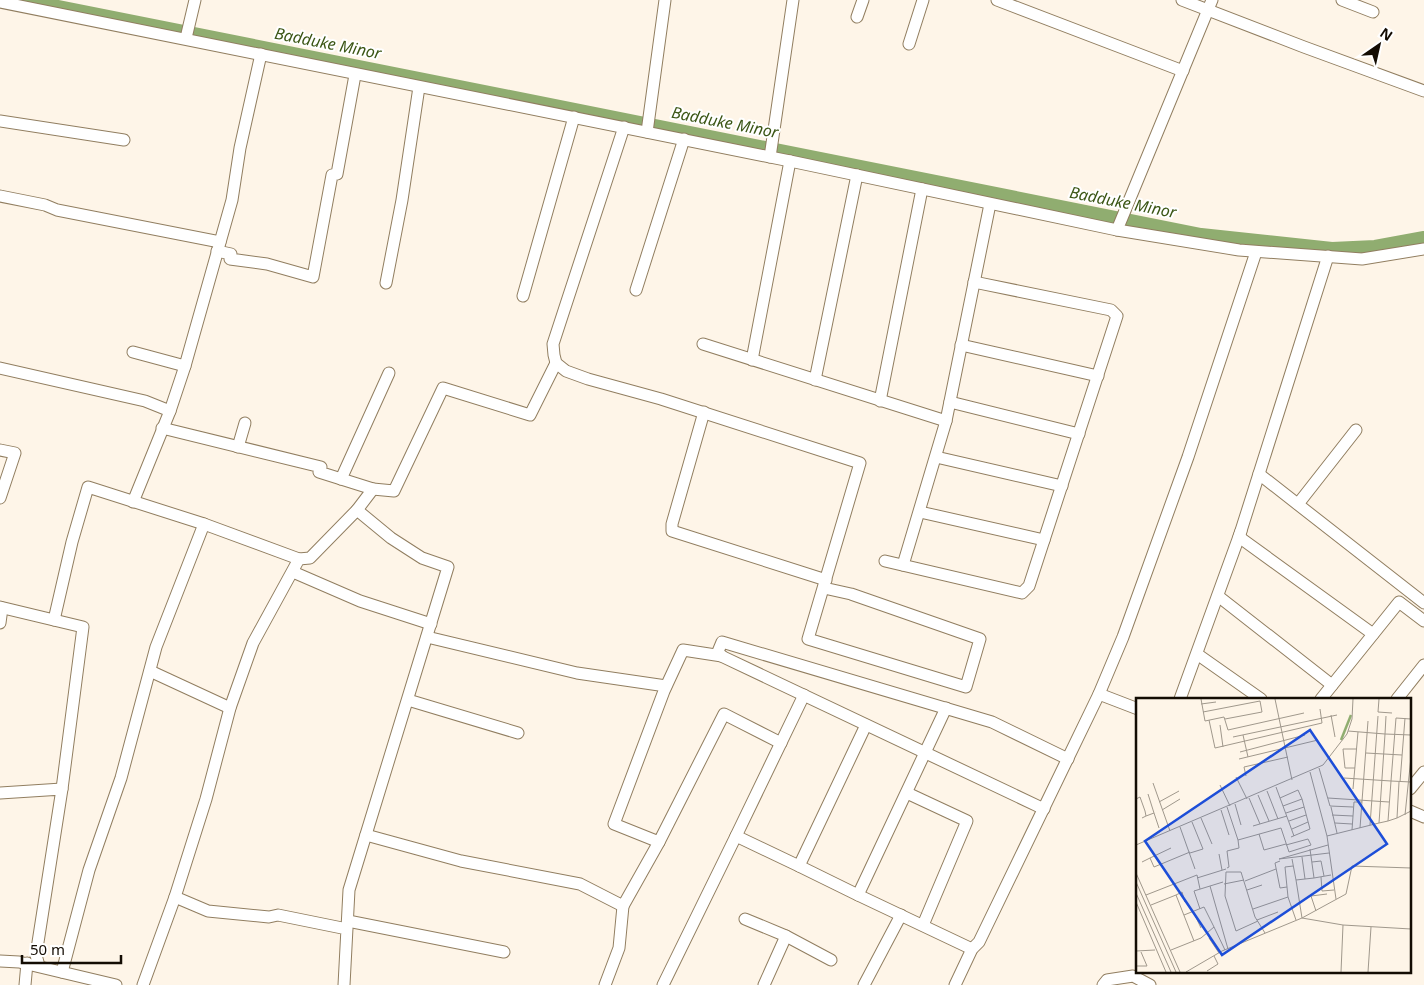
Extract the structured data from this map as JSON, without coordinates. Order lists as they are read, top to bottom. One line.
{"water":["Badduke Minor"],"scale_bar":"50 m","north":"top right"}
